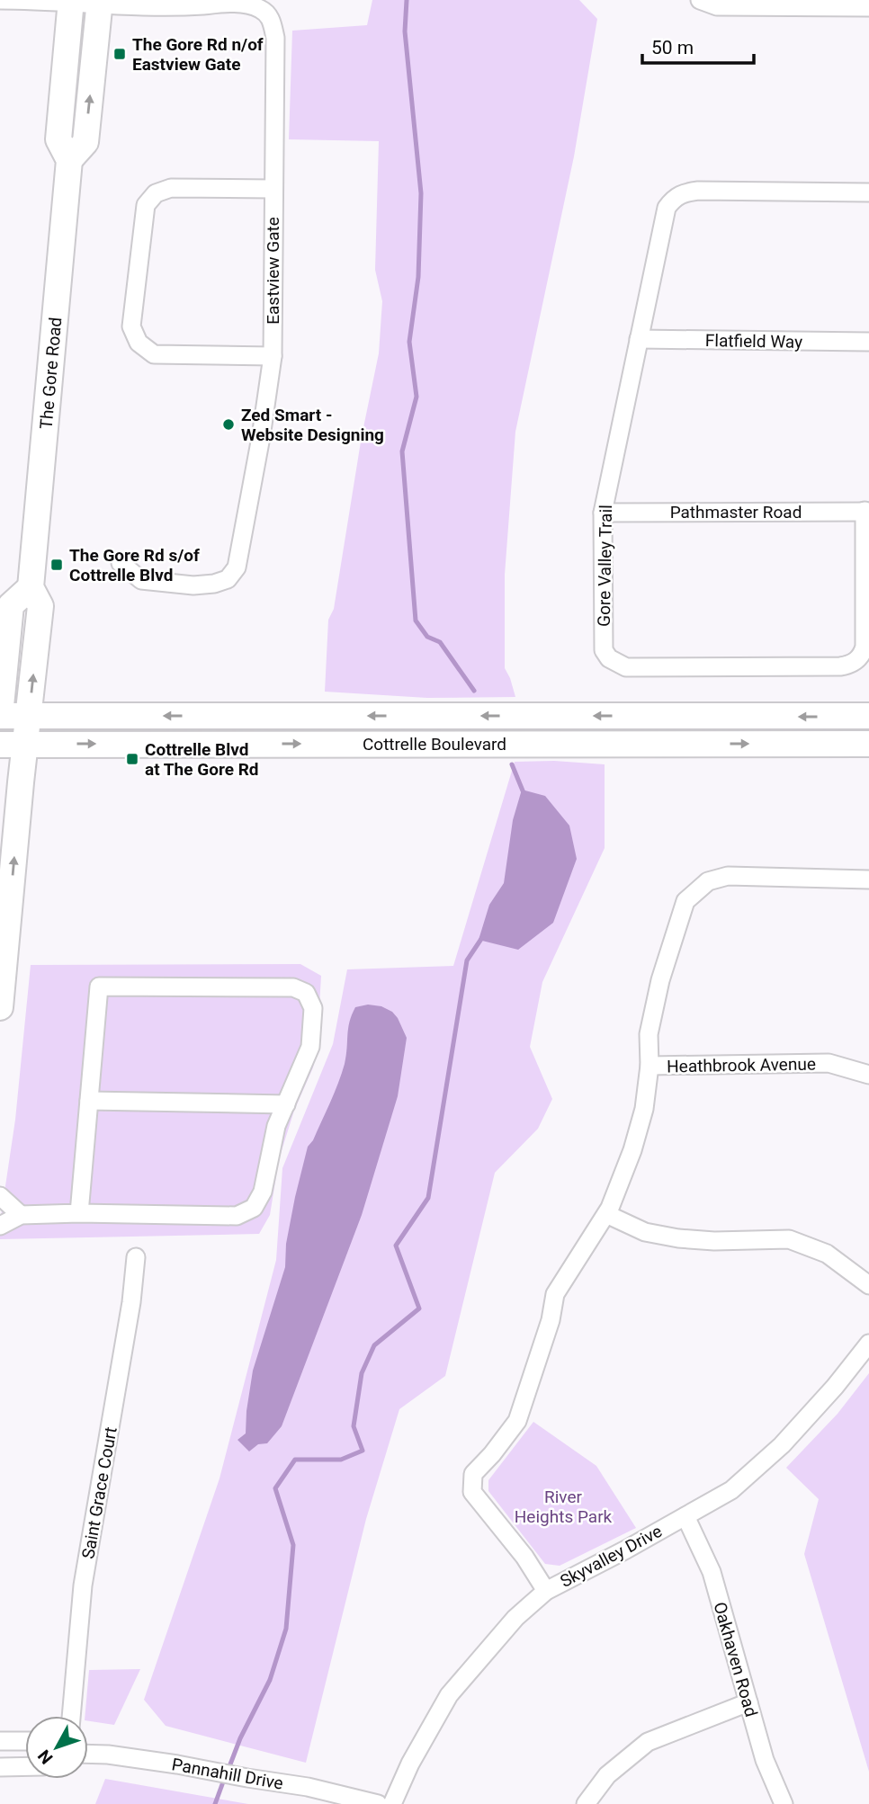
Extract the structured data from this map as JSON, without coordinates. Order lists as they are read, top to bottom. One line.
{"streets":{"main road":["The Gore Road","Cottrelle Boulevard"],"street":["Eastview Gate","Flatfield Way","Pathmaster Road","Gore Valley Trail","Heathbrook Avenue","Saint Grace Court","Skyvalley Drive","Oakhaven Road","Pannahill Drive"]},"crossings":[["Eastview Gate","The Gore Road"],["Flatfield Way","Gore Valley Trail"],["The Gore Road","Cottrelle Boulevard"],["Pathmaster Road","Gore Valley Trail"],["Skyvalley Drive","Oakhaven Road"]],"parks":["River Heights Park"],"places":{"transit":["The Gore Rd n/of Eastview Gate","The Gore Rd s/of Cottrelle Blvd","Cottrelle Blvd at The Gore Rd"],"other":["Zed Smart - Website Designing"]},"scale_bar":"50 m","north":"bottom left"}
